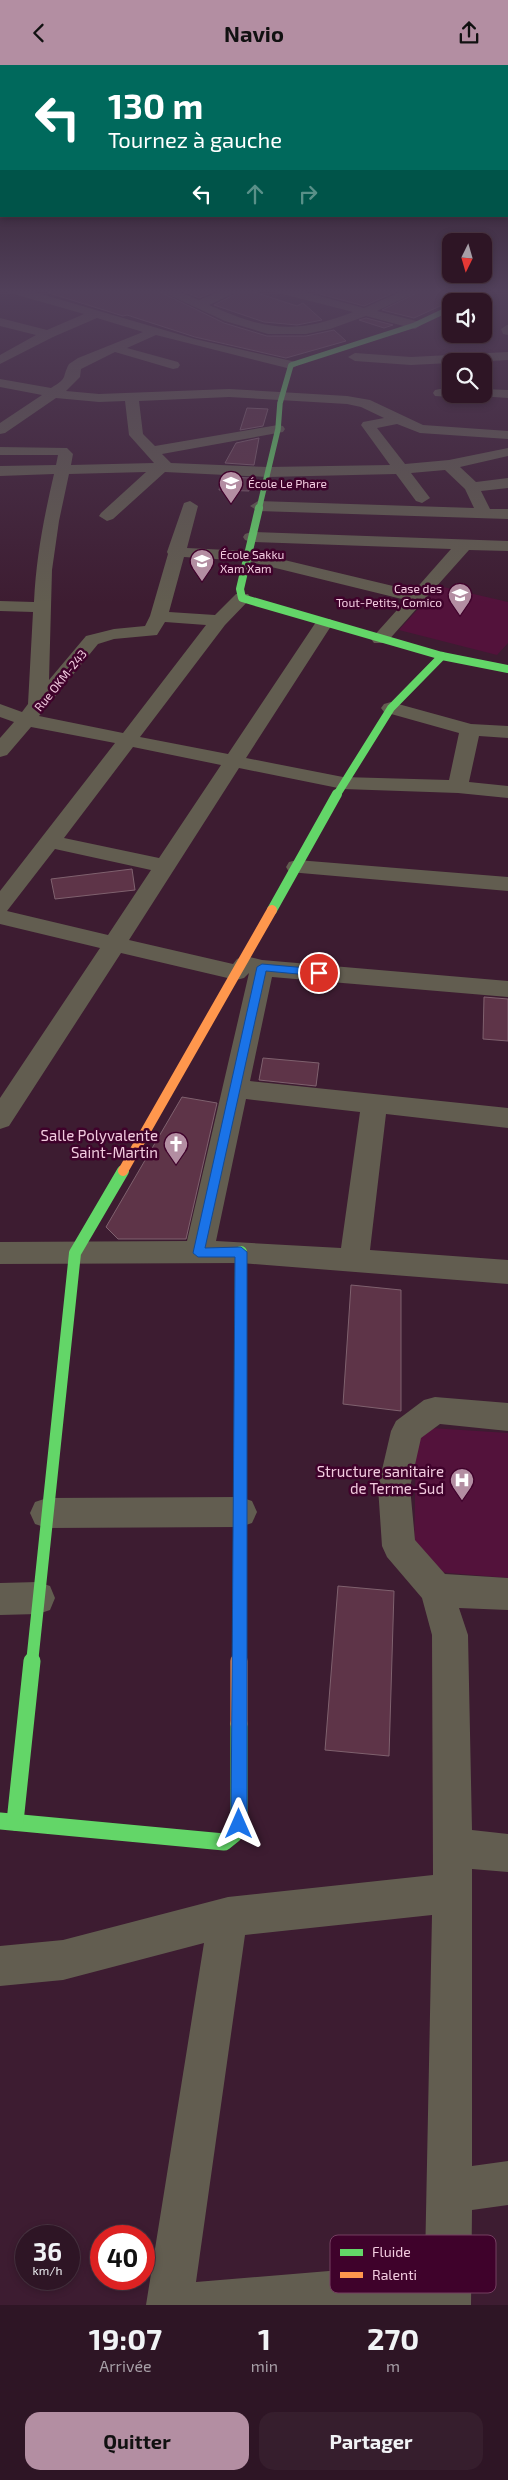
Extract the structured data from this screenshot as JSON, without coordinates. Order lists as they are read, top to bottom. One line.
{"streets":{"street":["Rue OKM-243"]},"places":{"school or university":["École Le Phare","École Sakku Xam Xam","Case des Tout-Petits, Comico"],"church":["Salle Polyvalente Saint-Martin"],"hospital":["Structure sanitaire de Terme-Sud"]},"legend":["Fluide","Ralenti"],"north":"bottom","page":{"header":"Navio","turn":["130 m","Tournez à gauche"],"speed":"36 km/h","limit":"40","eta":["19:07","Arrivée","1","min","270","m"],"buttons":["Quitter","Partager"]}}
